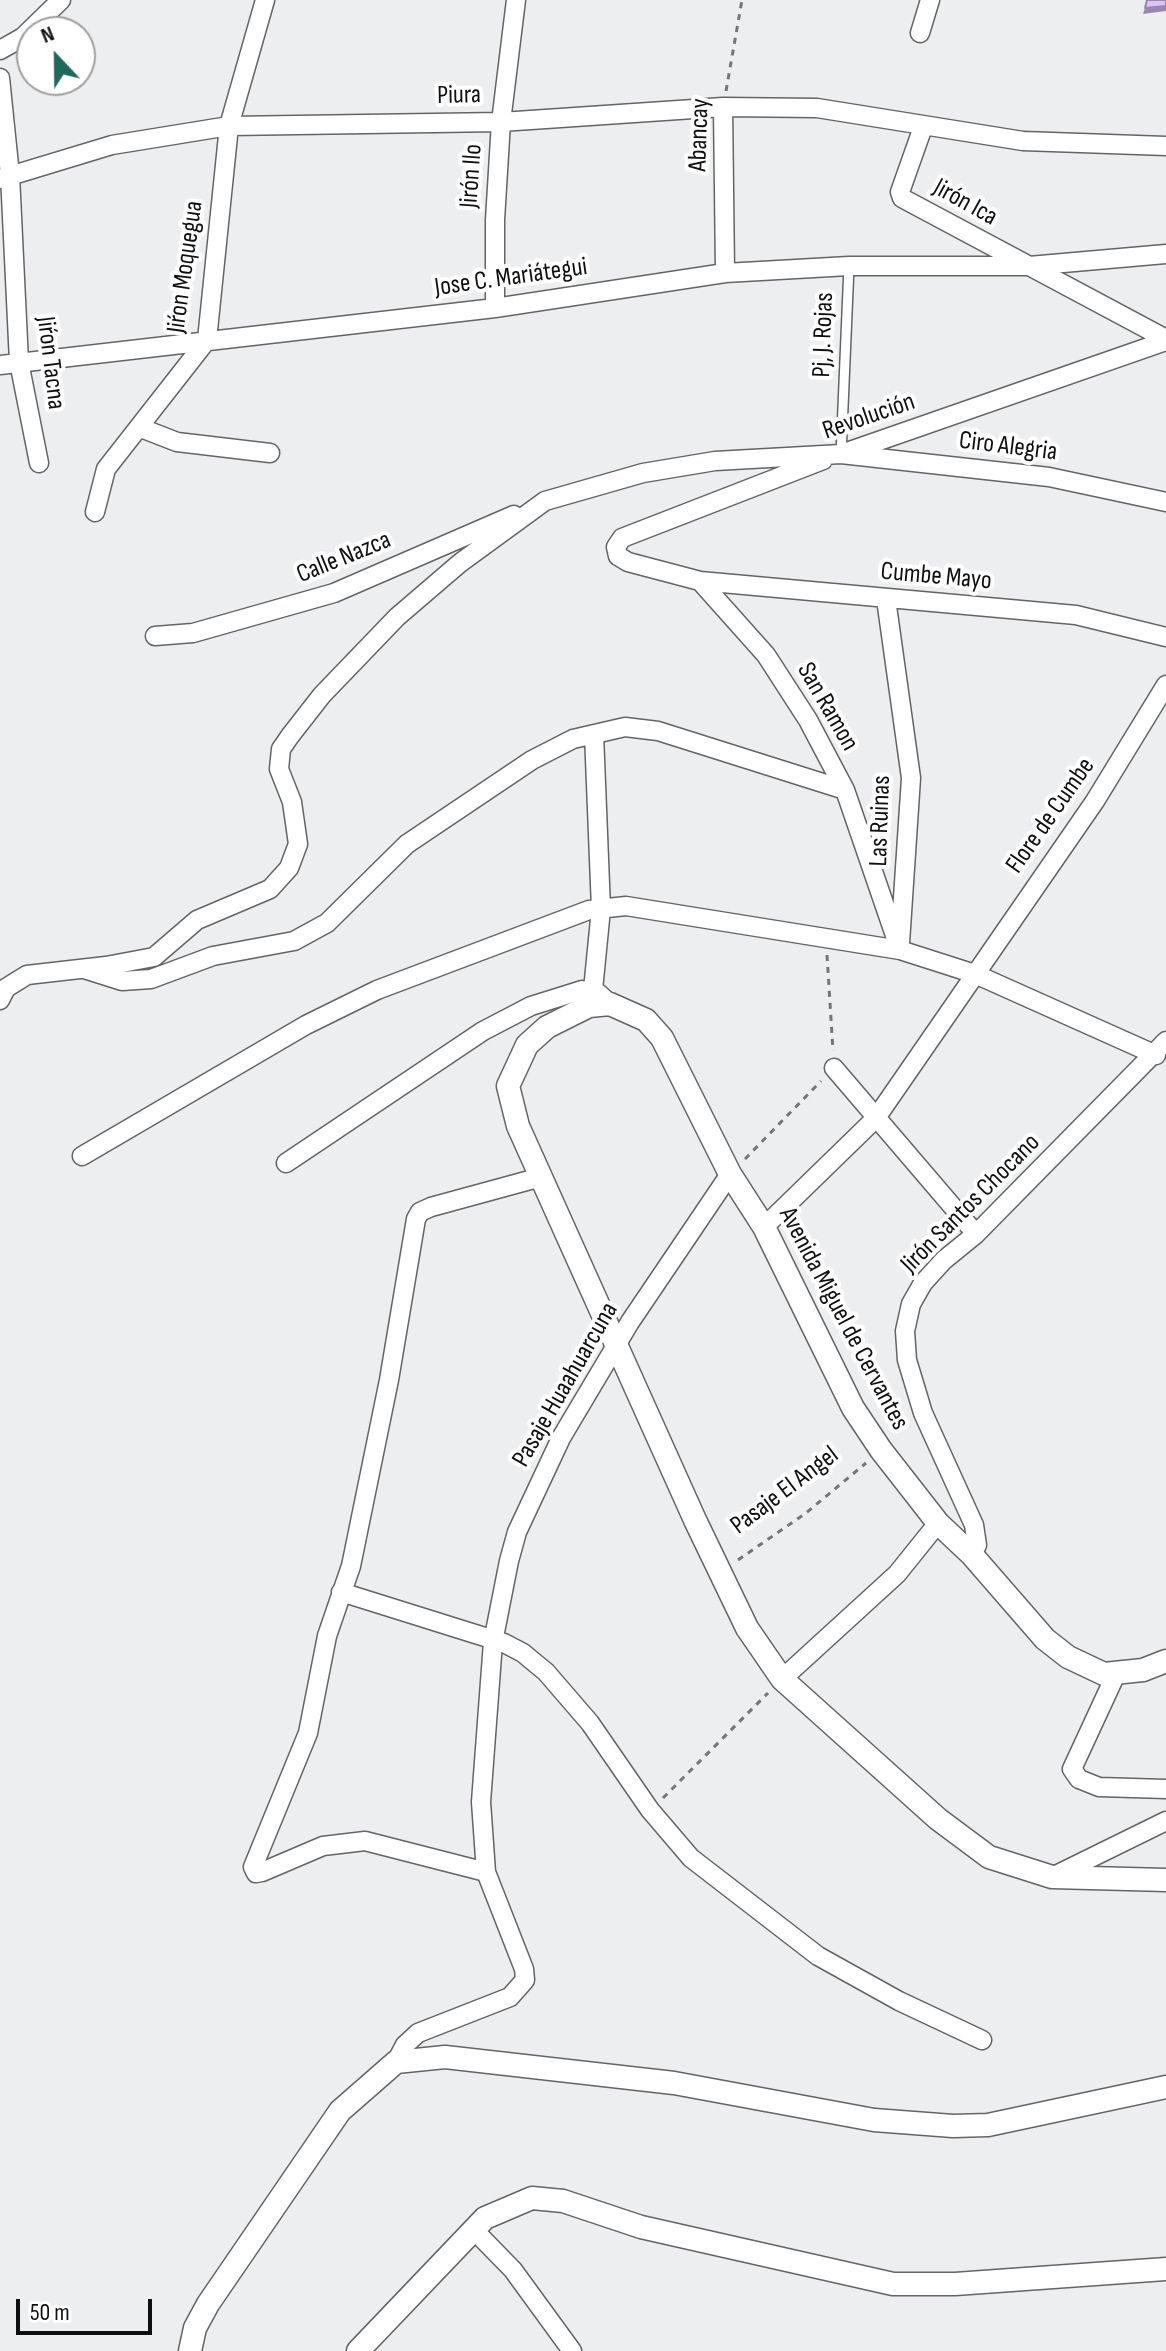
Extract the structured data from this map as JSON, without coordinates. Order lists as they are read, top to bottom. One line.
{"streets":{"street":["Piura","Abancay","Jirón Ilo","Jirón Ica","Jiŕon Moquegua","Jose C. Mariátegui","Jiŕon Tacna","Revolución","Ciro Alegria","Calle Nazca","Cumbe Mayo","San Ramon","Flore de Cumbe","Las Ruinas","Jirón Santos Chocano","Avenida Miguel de Cervantes","Pasaje Huaahuarcuna"],"lane":["Pj, J. Rojas"],"path":["Pasaje El Angel"]},"crossings":[["Piura","Abancay"],["Piura","Jirón Ilo"],["Piura","Jirón Ica"],["Piura","Jiŕon Moquegua"],["Piura","Jiŕon Tacna"],["Abancay","Jose C. Mariátegui"],["Jirón Ilo","Jose C. Mariátegui"],["Jirón Ica","Jose C. Mariátegui"],["Jiŕon Moquegua","Jose C. Mariátegui"],["Jose C. Mariátegui","Pj, J. Rojas"],["Jose C. Mariátegui","Jiŕon Tacna"],["Pj, J. Rojas","Revolución"],["Pj, J. Rojas","Ciro Alegria"],["Revolución","Ciro Alegria"],["Revolución","Cumbe Mayo"],["Revolución","San Ramon"],["Cumbe Mayo","San Ramon"],["Cumbe Mayo","Las Ruinas"],["San Ramon","Las Ruinas"],["Flore de Cumbe","Avenida Miguel de Cervantes"],["Jirón Santos Chocano","Avenida Miguel de Cervantes"],["Avenida Miguel de Cervantes","Pasaje Huaahuarcuna"],["Avenida Miguel de Cervantes","Pasaje El Angel"]],"scale_bar":"50 m","north":"top"}
